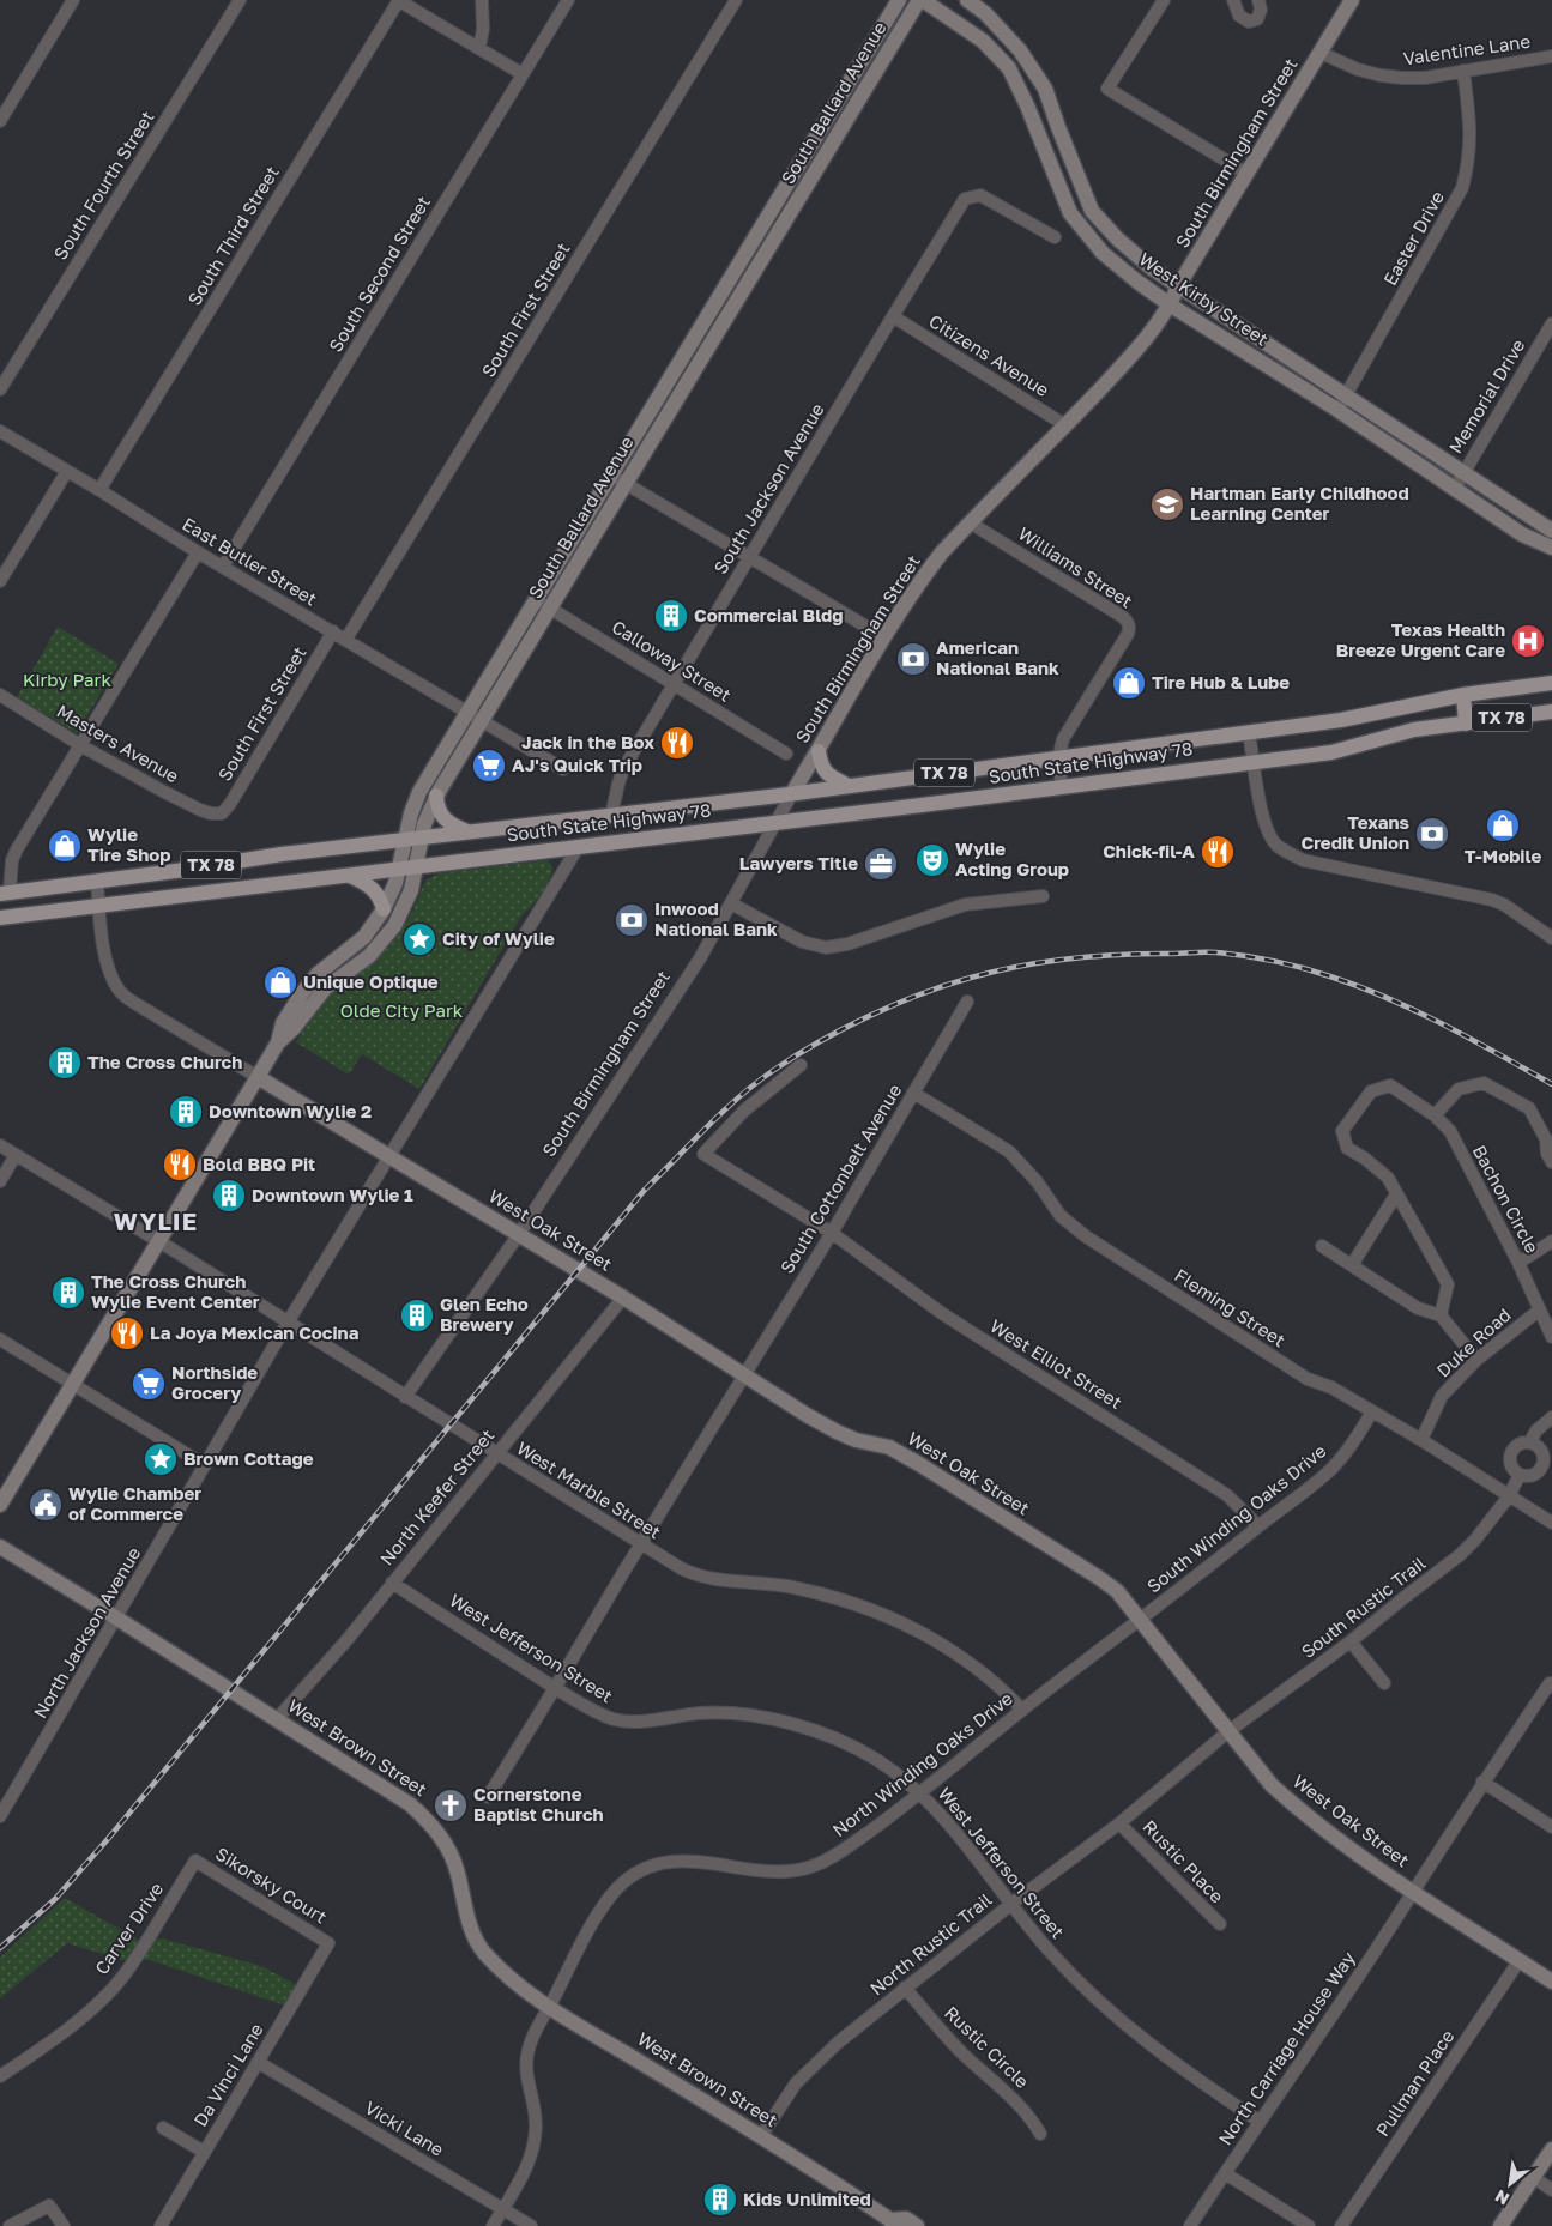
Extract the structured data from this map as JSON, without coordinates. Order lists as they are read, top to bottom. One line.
{"streets":{"main road":["South Ballard Avenue","South Birmingham Street","West Kirby Street","TX 78","South State Highway 78","West Oak Street","West Brown Street"],"street":["Valentine Lane","South Fourth Street","South Third Street","Easter Drive","South Second Street","South First Street","Citizens Avenue","Memorial Drive","South Jackson Avenue","East Butler Street","Williams Street","Calloway Street","Masters Avenue","South Cottonbelt Avenue","Bachon Circle","Fleming Street","Duke Road","West Elliot Street","West Marble Street","North Keefer Street","South Winding Oaks Drive","South Rustic Trail","North Jackson Avenue","West Jefferson Street","North Winding Oaks Drive","Rustic Place","Sikorsky Court","Carver Drive","North Rustic Trail","Rustic Circle","North Carriage House Way","Da Vinci Lane","Pullman Place","Vicki Lane"]},"crossings":[["Valentine Lane","South Birmingham Street"],["Valentine Lane","Easter Drive"],["South Ballard Avenue","West Kirby Street"],["South Ballard Avenue","East Butler Street"],["South Ballard Avenue","Calloway Street"],["South Ballard Avenue","TX 78"],["South Ballard Avenue","South State Highway 78"],["South Ballard Avenue","West Oak Street"],["South Ballard Avenue","West Marble Street"],["South Birmingham Street","West Kirby Street"],["South Birmingham Street","Citizens Avenue"],["South Birmingham Street","Williams Street"],["South Birmingham Street","South State Highway 78"],["South Birmingham Street","West Oak Street"],["South Birmingham Street","West Marble Street"],["South Third Street","East Butler Street"],["Easter Drive","West Kirby Street"],["South Second Street","East Butler Street"],["West Kirby Street","Memorial Drive"],["South First Street","East Butler Street"],["South First Street","Masters Avenue"],["Citizens Avenue","South Jackson Avenue"],["South Jackson Avenue","Calloway Street"],["South Jackson Avenue","South State Highway 78"],["Williams Street","South State Highway 78"],["TX 78","South State Highway 78"],["South Cottonbelt Avenue","West Oak Street"],["South Cottonbelt Avenue","Fleming Street"],["South Cottonbelt Avenue","West Elliot Street"],["South Cottonbelt Avenue","West Marble Street"],["South Cottonbelt Avenue","West Jefferson Street"],["Bachon Circle","Duke Road"],["West Oak Street","North Keefer Street"],["West Oak Street","South Winding Oaks Drive"],["West Oak Street","South Rustic Trail"],["West Oak Street","North Jackson Avenue"],["West Oak Street","North Winding Oaks Drive"],["West Oak Street","North Rustic Trail"],["West Oak Street","North Carriage House Way"],["West Oak Street","Pullman Place"],["Fleming Street","Duke Road"],["Fleming Street","South Winding Oaks Drive"],["Fleming Street","South Rustic Trail"],["West Elliot Street","South Winding Oaks Drive"],["West Marble Street","North Keefer Street"],["West Marble Street","North Jackson Avenue"],["West Marble Street","North Winding Oaks Drive"],["North Keefer Street","West Jefferson Street"],["North Keefer Street","West Brown Street"],["South Winding Oaks Drive","North Winding Oaks Drive"],["South Rustic Trail","North Rustic Trail"],["North Jackson Avenue","West Brown Street"],["West Jefferson Street","North Winding Oaks Drive"],["West Jefferson Street","North Rustic Trail"],["West Jefferson Street","North Carriage House Way"],["West Brown Street","North Winding Oaks Drive"],["West Brown Street","North Rustic Trail"],["North Winding Oaks Drive","Vicki Lane"],["Rustic Place","North Rustic Trail"],["Sikorsky Court","Carver Drive"],["Sikorsky Court","Da Vinci Lane"],["North Rustic Trail","Rustic Circle"],["Da Vinci Lane","Vicki Lane"]],"districts":["WYLIE"],"parks":["Kirby Park","Olde City Park"],"places":{"school or university":["Hartman Early Childhood Learning Center"],"building":["Commercial Bldg","The Cross Church","Downtown Wylie 2","Downtown Wylie 1","The Cross Church Wylie Event Center","Glen Echo Brewery","Kids Unlimited"],"hospital":["Texas Health Breeze Urgent Care"],"bank":["American National Bank","Texans Credit Union","Inwood National Bank"],"shop":["Tire Hub & Lube","T-Mobile","Wylie Tire Shop","Unique Optique"],"restaurant":["Jack in the Box","Chick-fil-A","Bold BBQ Pit","La Joya Mexican Cocina"],"supermarket":["AJ's Quick Trip","Northside Grocery"],"theatre":["Wylie Acting Group"],"office":["Lawyers Title"],"place":["City of Wylie","Brown Cottage"],"public building":["Wylie Chamber of Commerce"],"church":["Cornerstone Baptist Church"]},"north":"bottom left"}
